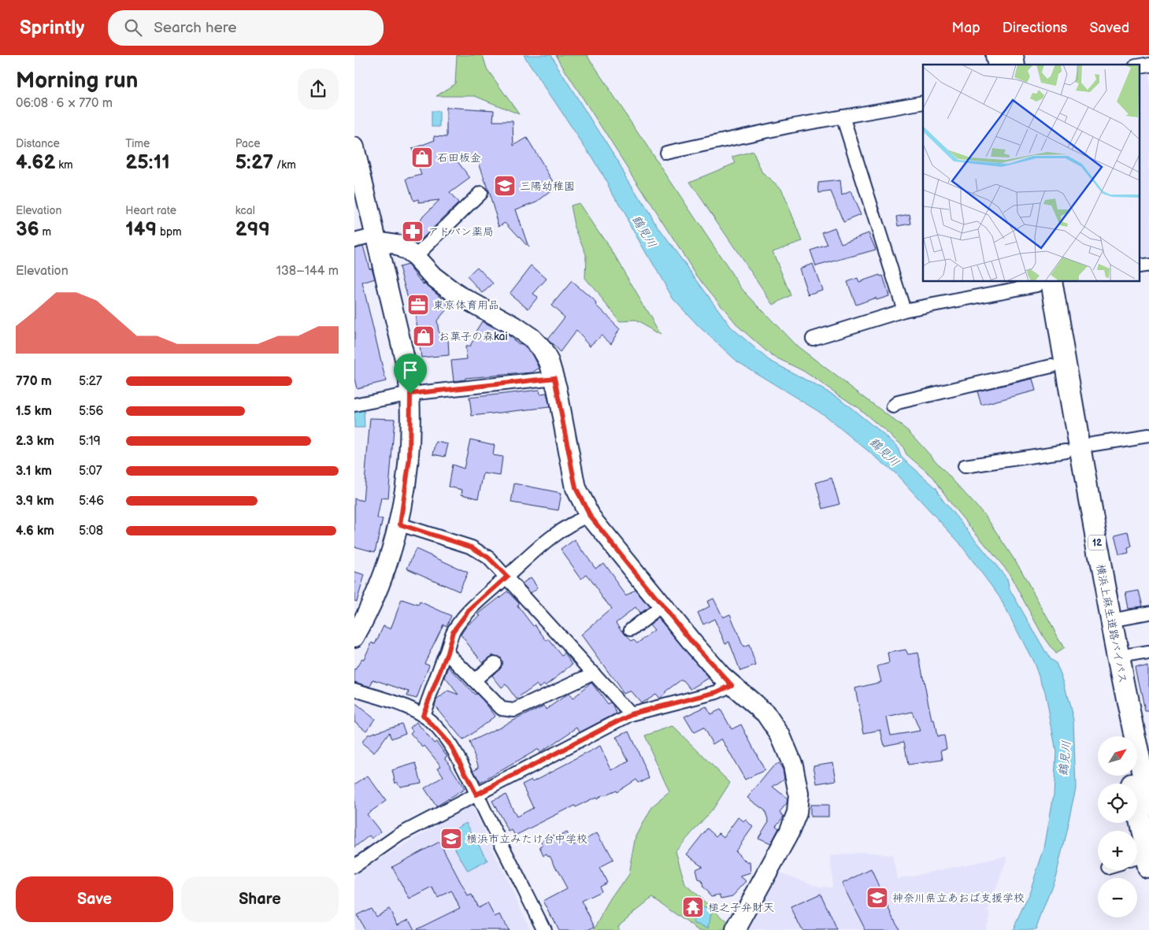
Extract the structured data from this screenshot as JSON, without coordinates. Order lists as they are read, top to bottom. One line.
{"streets":{"main road":["12","横浜上麻生道路バイパス"]},"water":["鶴見川"],"places":{"shop":["石田板金","お菓子の森kai"],"school or university":["三陽幼稚園","横浜市立みたけ台中学校","神奈川県立あおば支援学校"],"pharmacy":["アドバン薬局"],"office":["東京体育用品"],"temple":["槌之子弁財天"]},"north":"top right","page":{"header":"Sprintly","search":"Search here","nav":["Map","Directions","Saved"],"heading":["Morning run","06:08 · 6 × 770 m"],"stats":[["Distance","4.62 km"],["Time","25:11"],["Pace","5:27 /km"],["Elevation","36 m"],["Heart rate","149 bpm"],["kcal","299"]],"chart":["Elevation","138–144 m"],"list":[{"name":"770 m","note":"5:27"},{"name":"1.5 km","note":"5:56"},{"name":"2.3 km","note":"5:19"},{"name":"3.1 km","note":"5:07"},{"name":"3.9 km","note":"5:46"},{"name":"4.6 km","note":"5:08"}],"map_buttons":["+","−"],"buttons":["Save","Share"]}}
